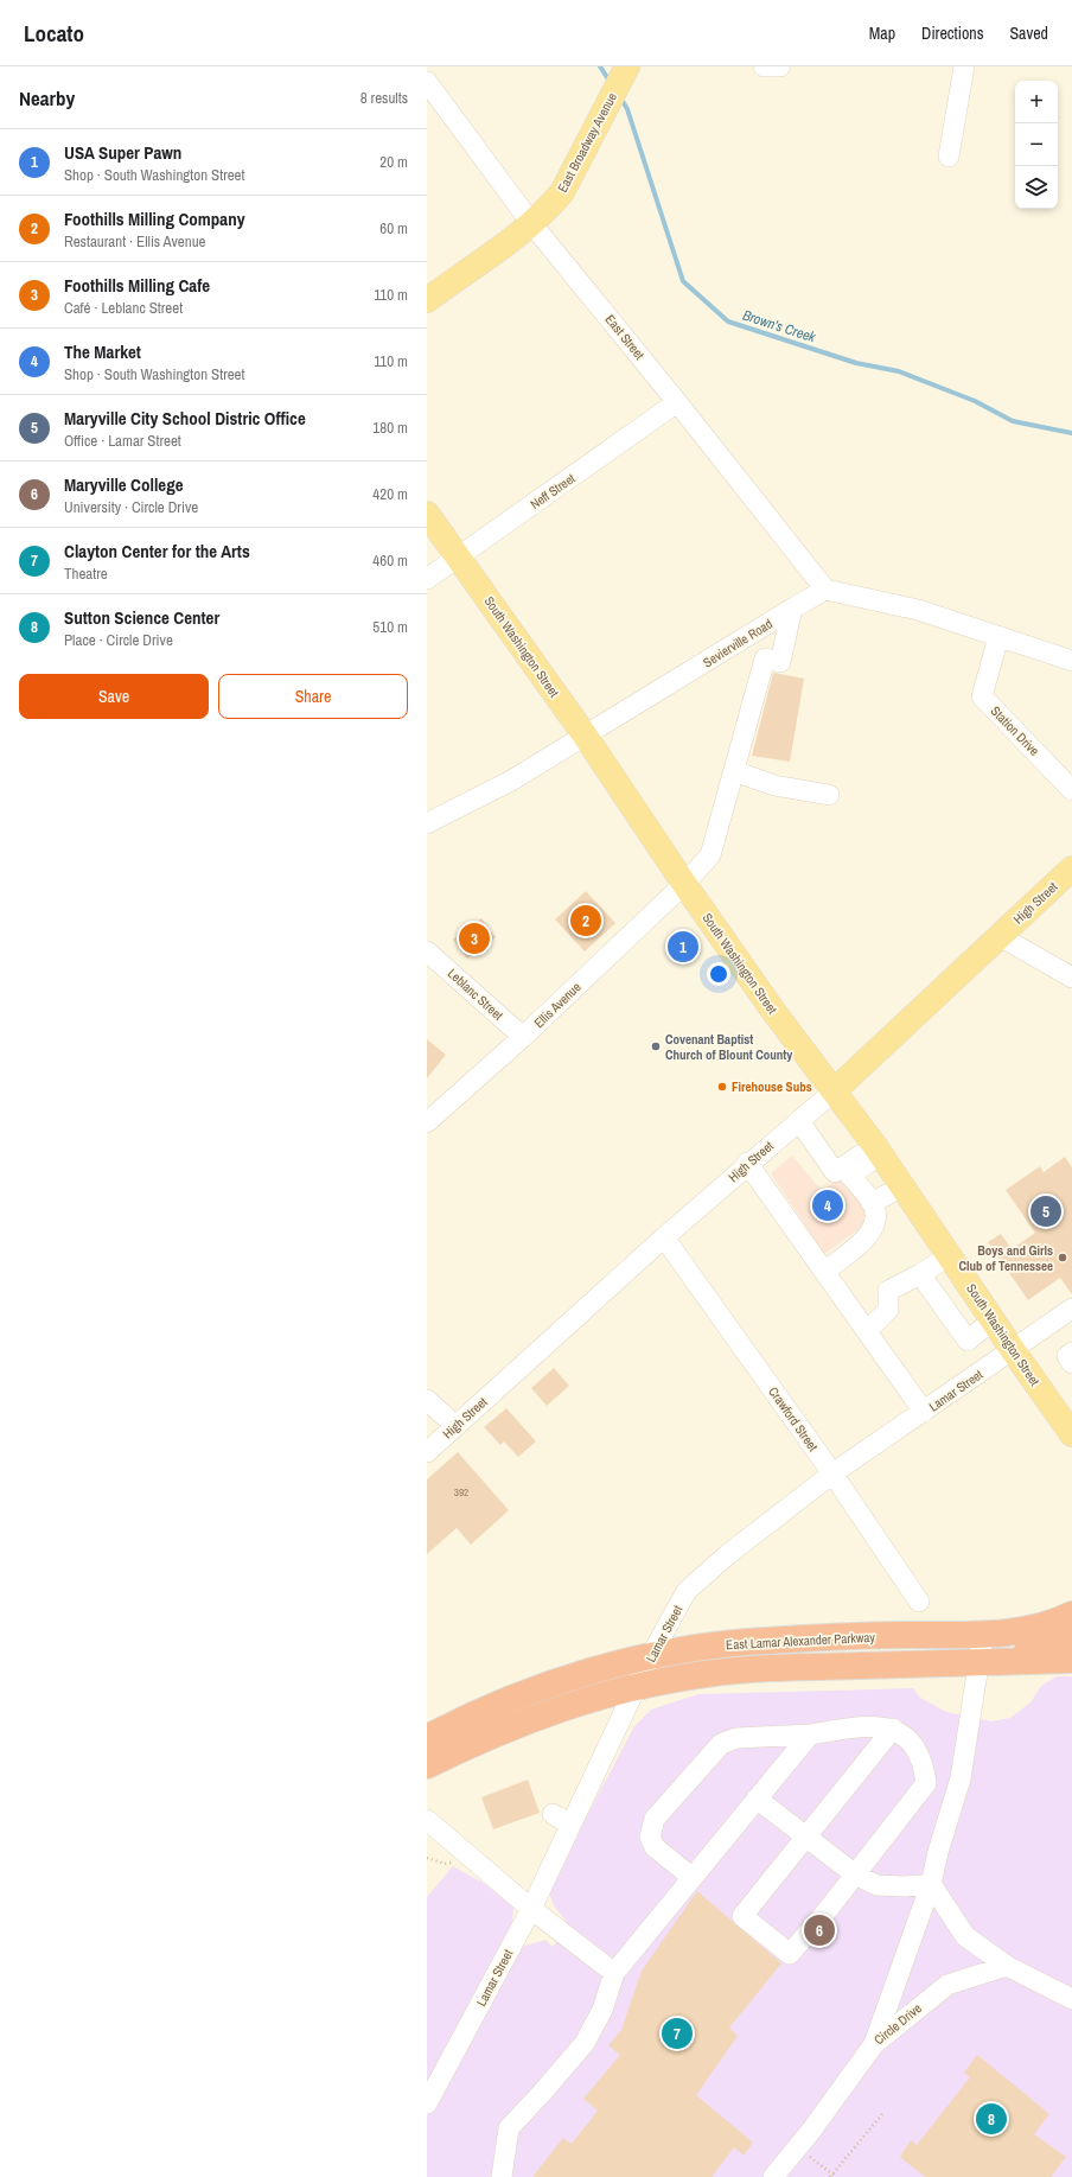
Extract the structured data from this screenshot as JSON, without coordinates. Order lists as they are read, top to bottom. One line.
{"streets":{"highway":["East Lamar Alexander Parkway"],"main road":["East Broadway Avenue","South Washington Street","High Street"],"street":["East Street","Neff Street","Sevierville Road","Station Drive","Leblanc Street","Ellis Avenue","Lamar Street","Crawford Street","Circle Drive"]},"crossings":[["East Broadway Avenue","East Street"],["East Street","Neff Street"],["East Street","Sevierville Road"],["Neff Street","South Washington Street"],["Sevierville Road","South Washington Street"],["Sevierville Road","Ellis Avenue"],["South Washington Street","High Street"],["South Washington Street","Ellis Avenue"],["South Washington Street","Lamar Street"],["High Street","Crawford Street"],["Leblanc Street","Ellis Avenue"],["Lamar Street","Crawford Street"],["Lamar Street","East Lamar Alexander Parkway"]],"water":["Brown's Creek"],"places":["Covenant Baptist Church of Blount County","Firehouse Subs","Boys and Girls Club of Tennessee"],"house_numbers":["392"],"page":{"header":"Locato","nav":["Map","Directions","Saved"],"heading":["Nearby","8 results"],"map_buttons":["+","−"],"list":[{"mark":"1","name":"USA Super Pawn","note":"Shop · South Washington Street","value":"20 m"},{"mark":"2","name":"Foothills Milling Company","note":"Restaurant · Ellis Avenue","value":"60 m"},{"mark":"3","name":"Foothills Milling Cafe","note":"Café · Leblanc Street","value":"110 m"},{"mark":"4","name":"The Market","note":"Shop · South Washington Street","value":"110 m"},{"mark":"5","name":"Maryville City School Distric Office","note":"Office · Lamar Street","value":"180 m"},{"mark":"6","name":"Maryville College","note":"University · Circle Drive","value":"420 m"},{"mark":"7","name":"Clayton Center for the Arts","note":"Theatre","value":"460 m"},{"mark":"8","name":"Sutton Science Center","note":"Place · Circle Drive","value":"510 m"}],"buttons":["Save","Share"],"pins":["2","3","1","4","5","6","7","8"]}}
